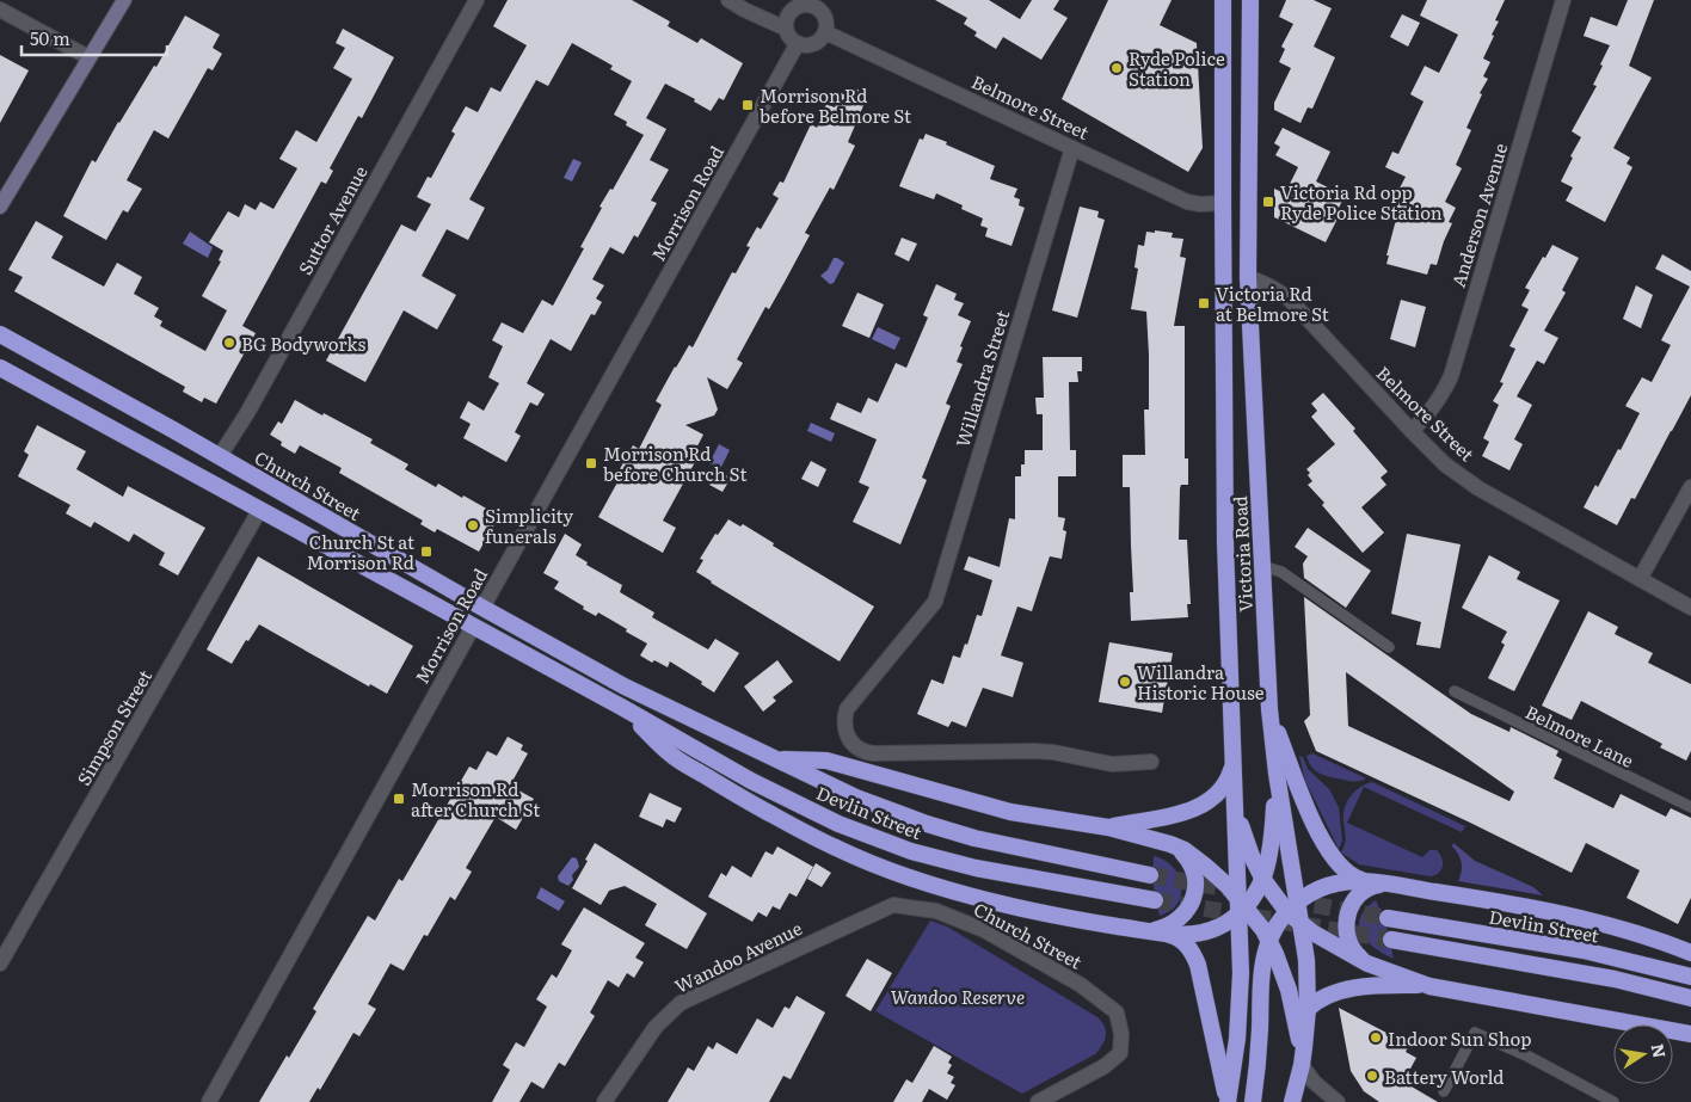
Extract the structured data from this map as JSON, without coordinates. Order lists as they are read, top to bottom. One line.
{"streets":{"highway":["Morrison Road","Church Street","Victoria Road","Devlin Street"],"street":["Belmore Street","Anderson Avenue","Suttor Avenue","Willandra Street","Simpson Street","Wandoo Avenue"],"lane":["Belmore Lane"]},"crossings":[["Belmore Street","Morrison Road"],["Belmore Street","Anderson Avenue"],["Belmore Street","Willandra Street"],["Belmore Street","Victoria Road"],["Morrison Road","Church Street"],["Morrison Road","Devlin Street"],["Suttor Avenue","Church Street"],["Church Street","Devlin Street"],["Church Street","Wandoo Avenue"]],"parks":["Wandoo Reserve"],"places":{"other":["Ryde Police Station","BG Bodyworks","Simplicity funerals","Willandra Historic House","Indoor Sun Shop","Battery World"],"transit":["Morrison Rd before Belmore St","Victoria Rd opp Ryde Police Station","Victoria Rd at Belmore St","Morrison Rd before Church St","Church St at Morrison Rd","Morrison Rd after Church St"]},"scale_bar":"50 m","north":"right"}
